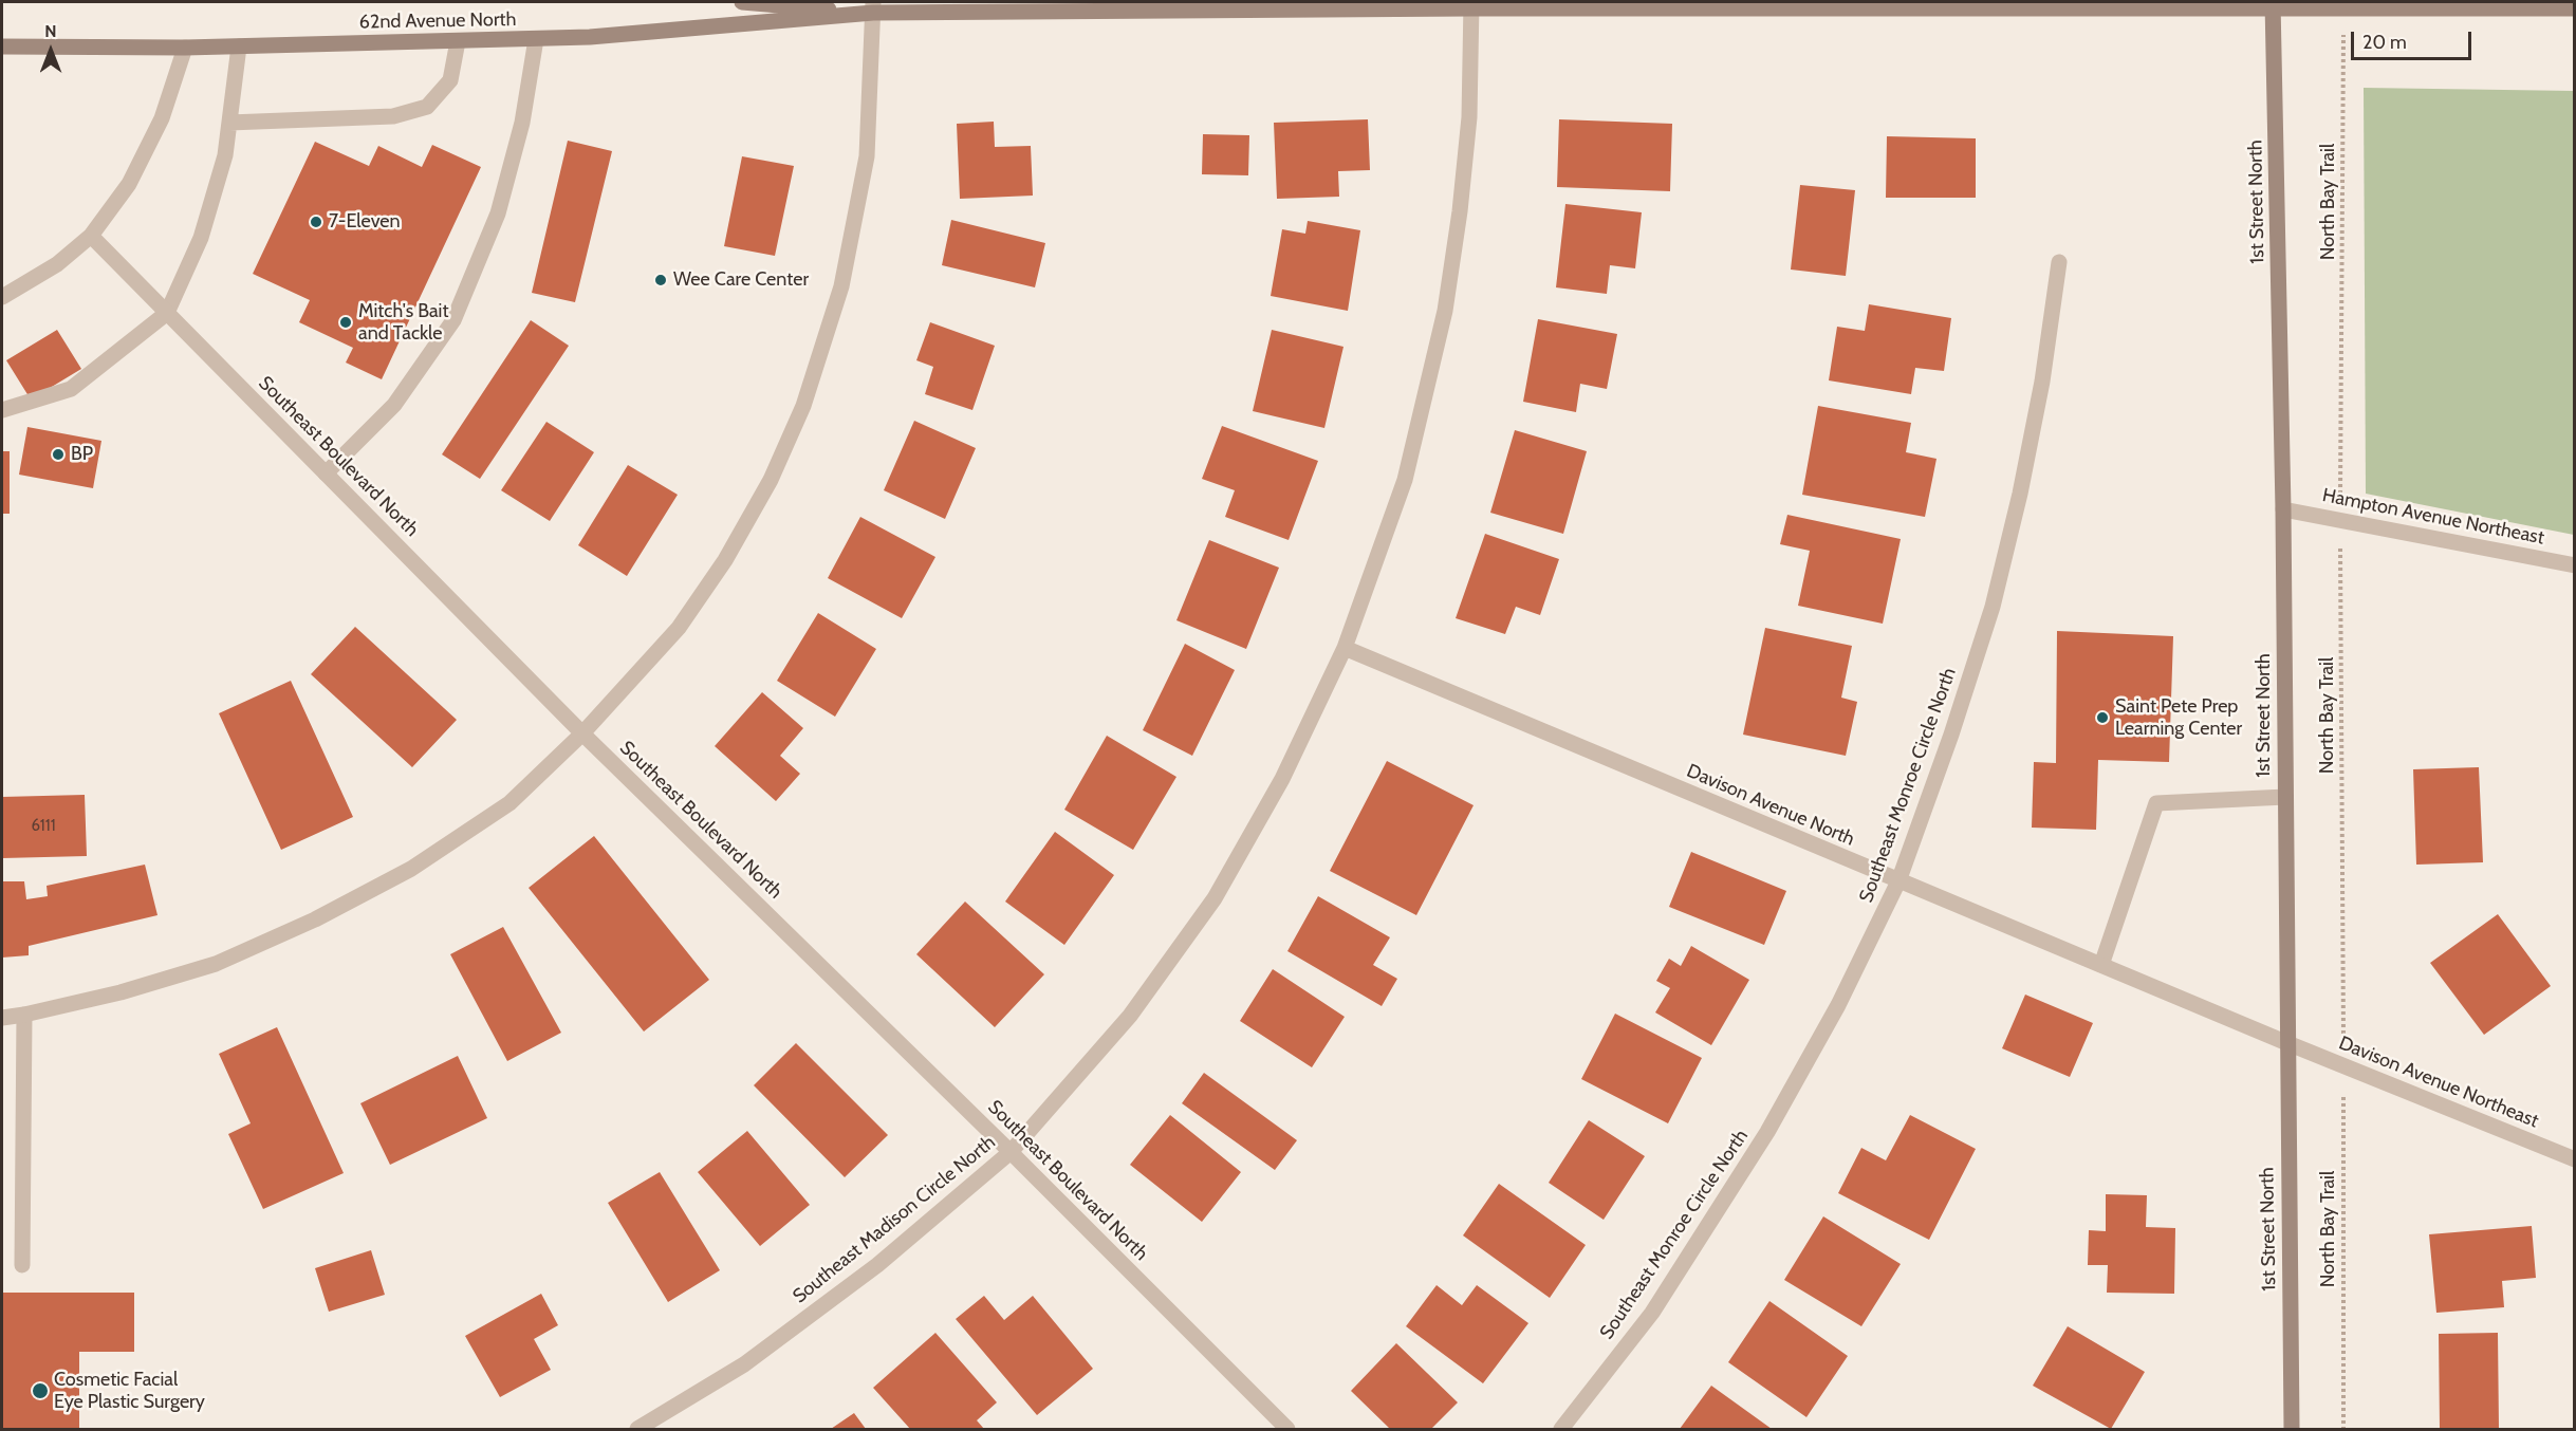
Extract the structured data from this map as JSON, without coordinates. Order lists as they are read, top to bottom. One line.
{"streets":{"street":["62nd Avenue North","1st Street North","Southeast Boulevard North","Hampton Avenue Northeast","Southeast Monroe Circle North","Davison Avenue North","Davison Avenue Northeast","Southeast Madison Circle North"],"path":["North Bay Trail"]},"crossings":[["62nd Avenue North","1st Street North"],["62nd Avenue North","North Bay Trail"],["62nd Avenue North","Southeast Madison Circle North"],["1st Street North","Hampton Avenue Northeast"],["1st Street North","Davison Avenue North"],["1st Street North","Davison Avenue Northeast"],["North Bay Trail","Hampton Avenue Northeast"],["North Bay Trail","Davison Avenue Northeast"],["Southeast Boulevard North","Southeast Madison Circle North"],["Southeast Monroe Circle North","Davison Avenue North"],["Davison Avenue North","Davison Avenue Northeast"],["Davison Avenue North","Southeast Madison Circle North"]],"places":["7-Eleven","Wee Care Center","Mitch's Bait and Tackle","BP","Saint Pete Prep Learning Center","Cosmetic Facial Eye Plastic Surgery"],"house_numbers":["6111"],"scale_bar":"20 m","north":"top"}
